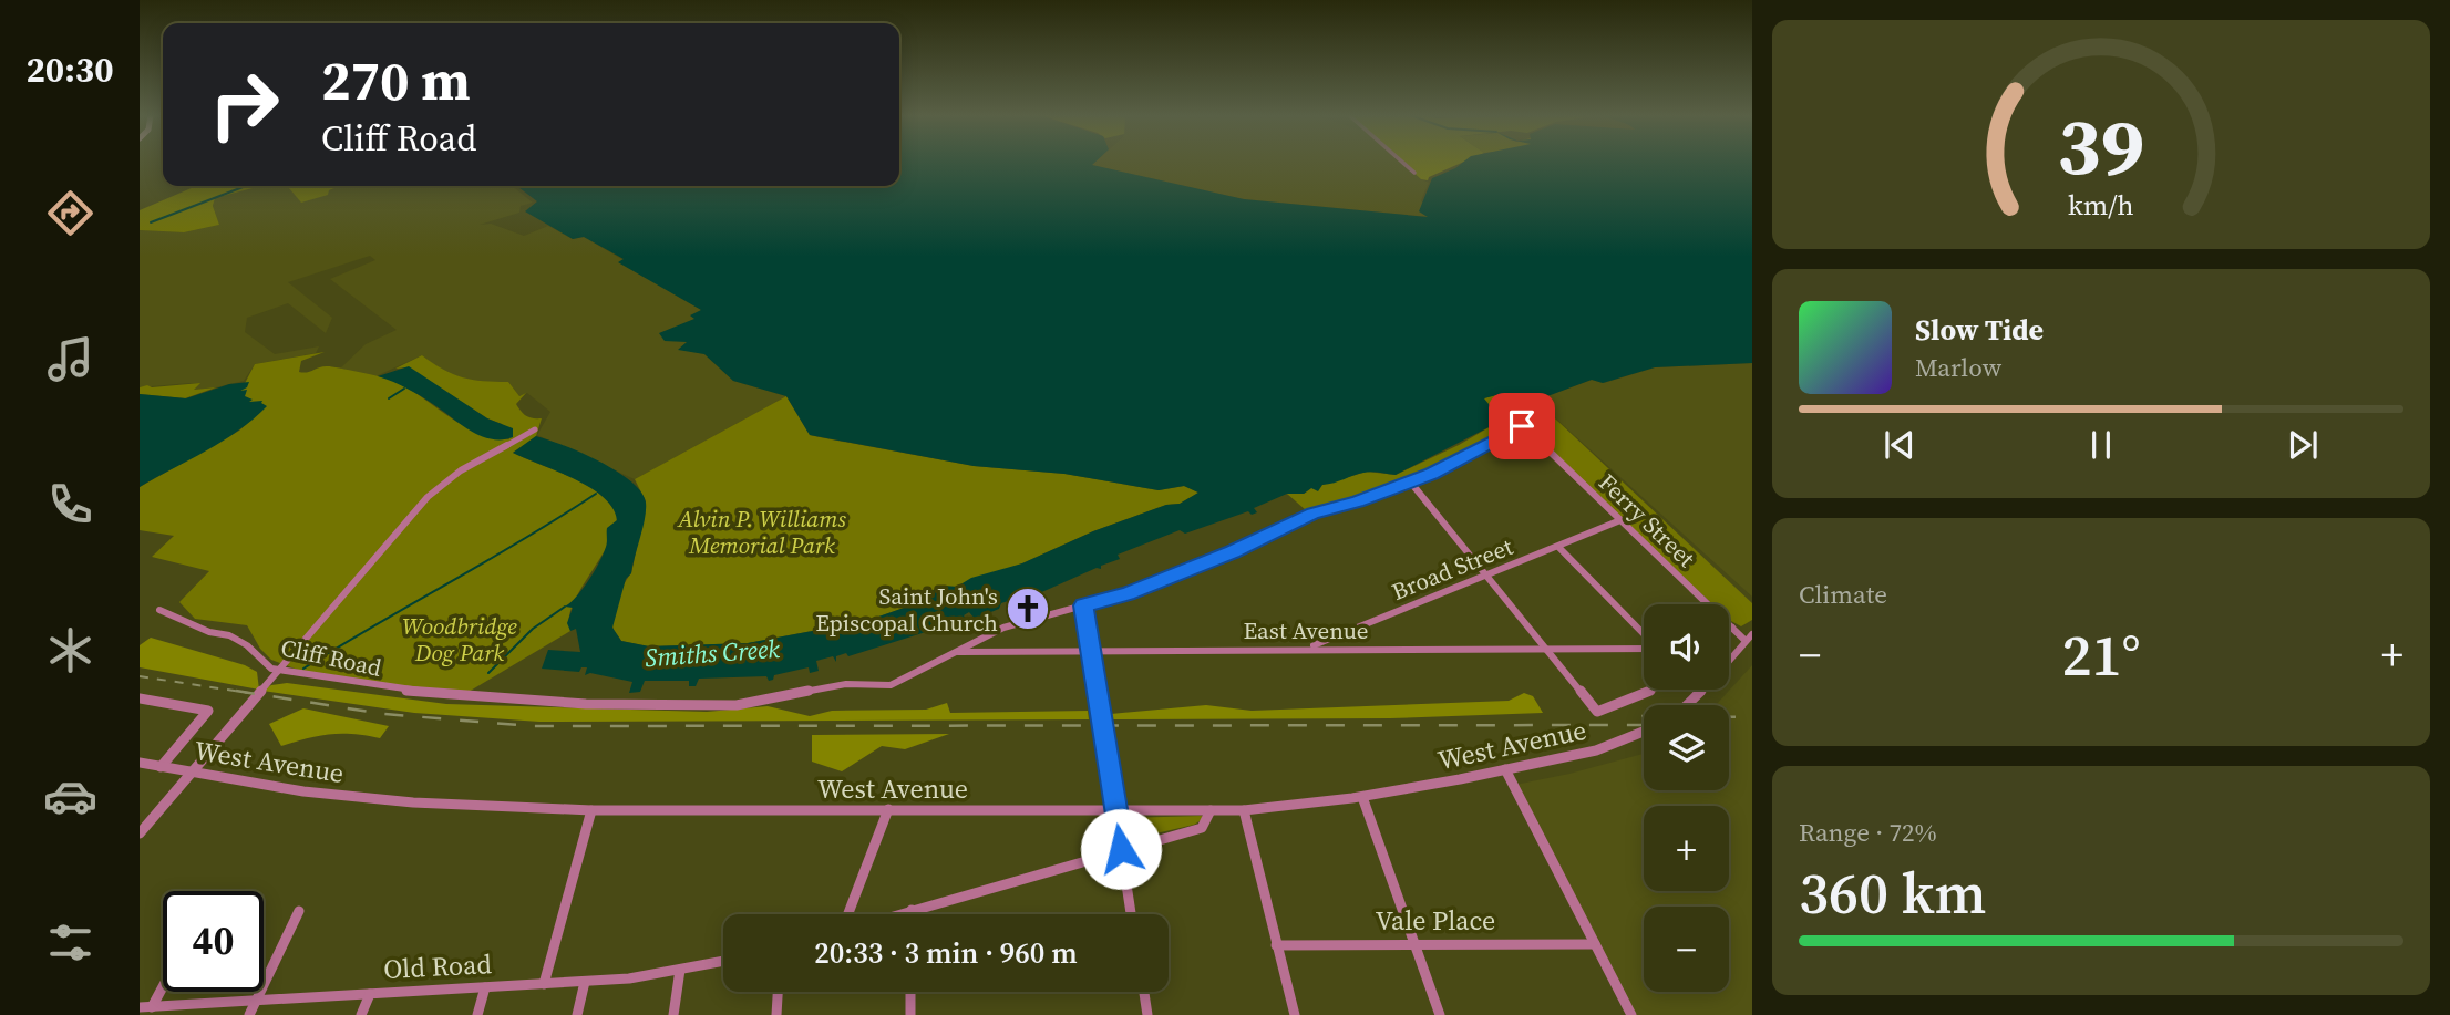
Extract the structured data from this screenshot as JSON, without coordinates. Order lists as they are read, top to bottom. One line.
{"streets":{"street":["Ferry Street","Broad Street","East Avenue","Cliff Road","West Avenue","Vale Place","Old Road"]},"crossings":[["Ferry Street","Broad Street"],["Ferry Street","Cliff Road"],["Broad Street","East Avenue"],["East Avenue","Cliff Road"]],"water":["Smiths Creek"],"parks":["Alvin P. Williams Memorial Park","Woodbridge Dog Park"],"places":{"church":["Saint John's Episcopal Church"]},"page":{"tabs":"20:30","turn":["270 m","Cliff Road"],"song":["Slow Tide","Marlow"],"tile":["Climate",["Range · 72%","360 km"]],"map_buttons":["+","−"],"heat":["−","21°","+"],"limit":"40","trip":"20:33 · 3 min · 960 m","gauge":["39","km/h"]}}
